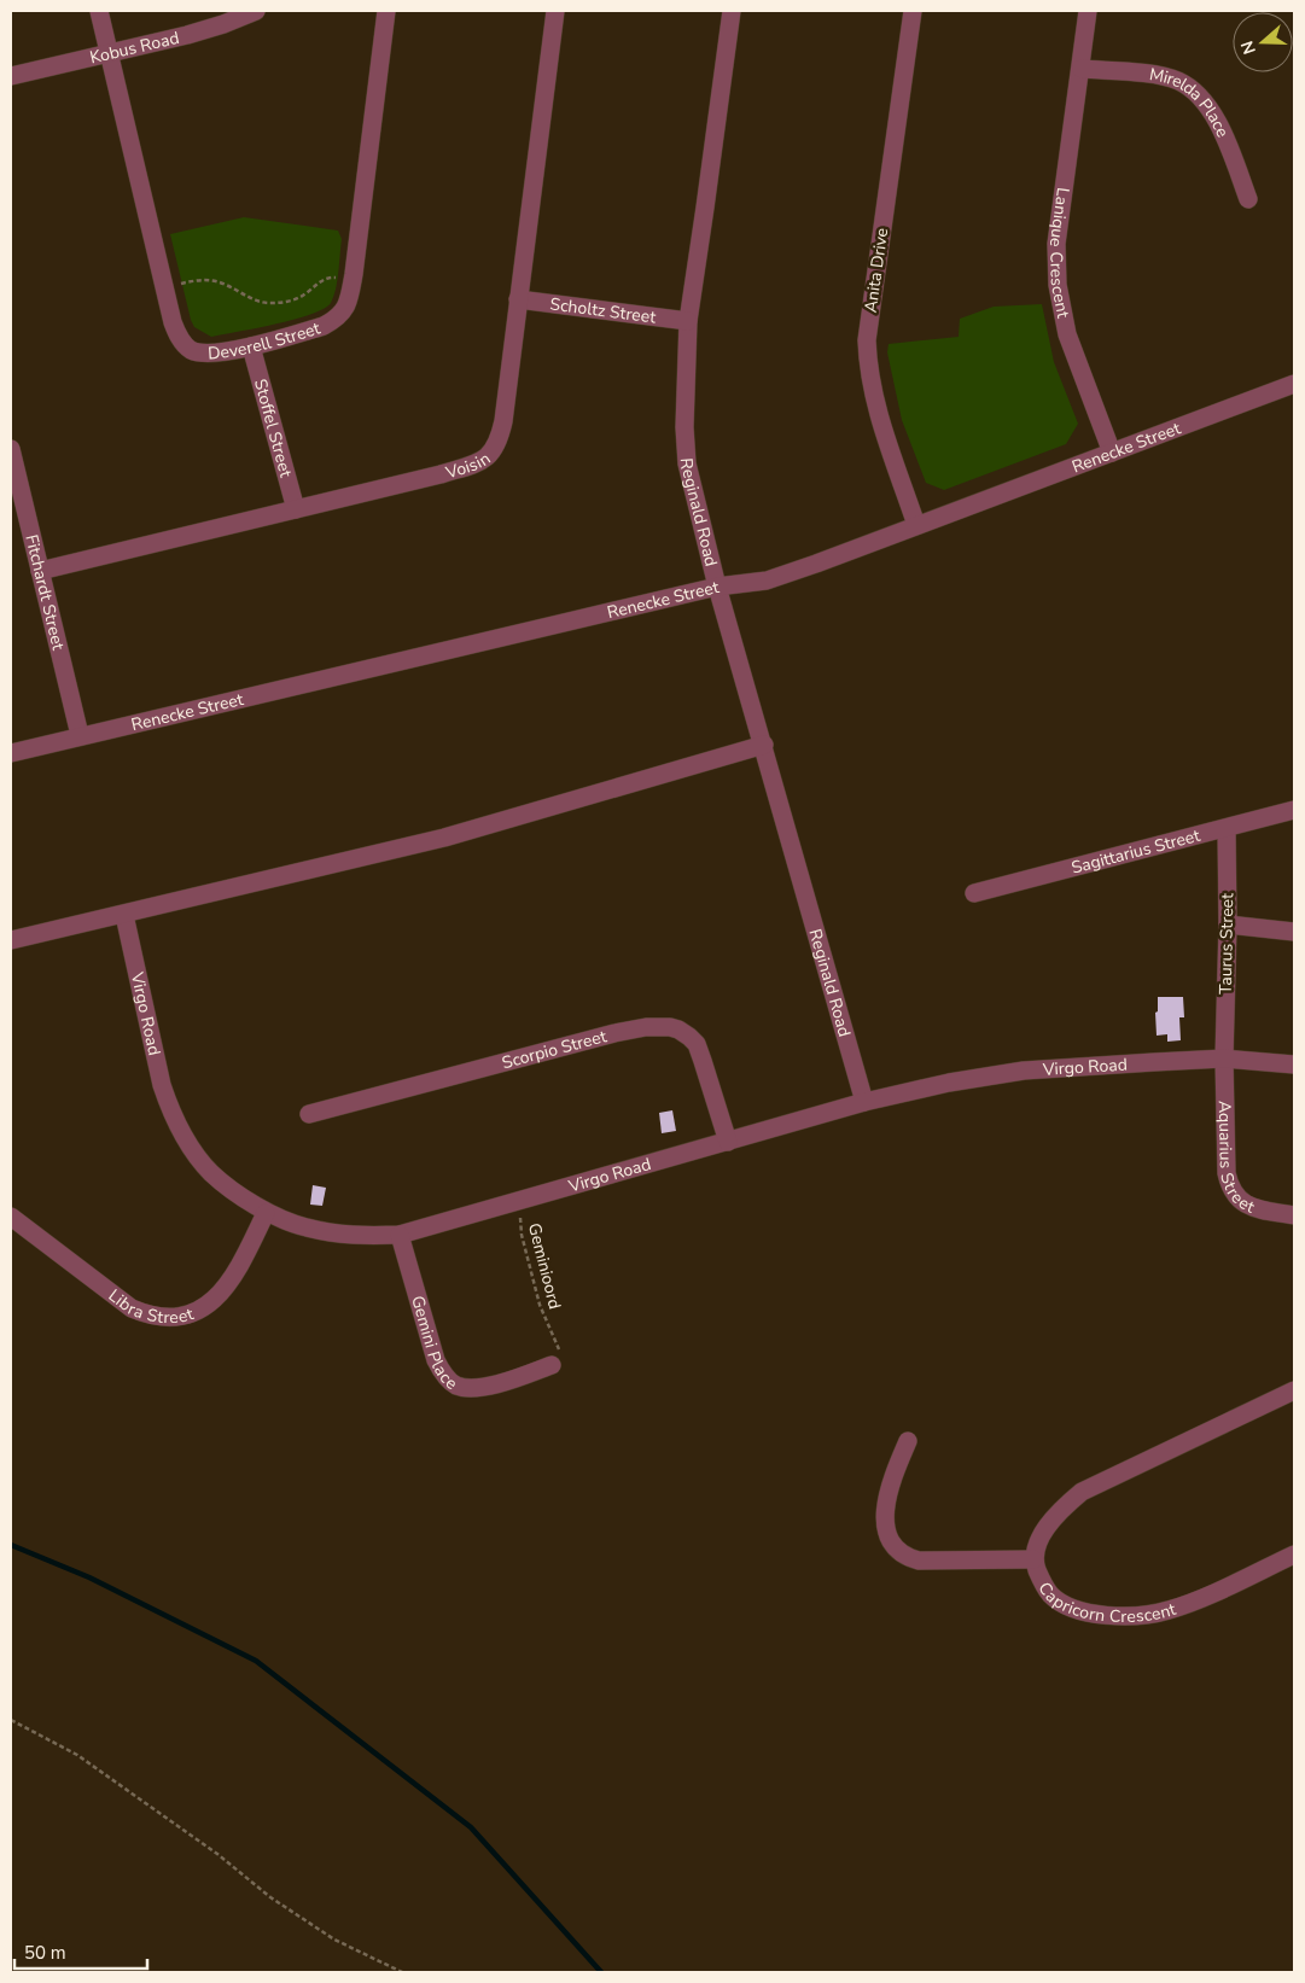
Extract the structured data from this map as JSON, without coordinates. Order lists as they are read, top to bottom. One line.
{"streets":{"street":["Kobus Road","Mirelda Place","Lanique Crescent","Anita Drive","Scholtz Street","Deverell Street","Stoffel Street","Renecke Street","Voisin","Reginald Road","Fitchardt Street","Sagittarius Street","Taurus Street","Virgo Road","Scorpio Street","Aquarius Street","Libra Street","Gemini Place","Capricorn Crescent"],"path":["Geminioord"]},"crossings":[["Kobus Road","Deverell Street"],["Mirelda Place","Lanique Crescent"],["Lanique Crescent","Renecke Street"],["Anita Drive","Renecke Street"],["Scholtz Street","Voisin"],["Scholtz Street","Reginald Road"],["Deverell Street","Stoffel Street"],["Stoffel Street","Voisin"],["Renecke Street","Reginald Road"],["Renecke Street","Fitchardt Street"],["Voisin","Fitchardt Street"],["Reginald Road","Virgo Road"],["Sagittarius Street","Taurus Street"],["Taurus Street","Virgo Road"],["Taurus Street","Aquarius Street"],["Virgo Road","Scorpio Street"],["Virgo Road","Aquarius Street"],["Virgo Road","Geminioord"],["Virgo Road","Libra Street"],["Virgo Road","Gemini Place"],["Geminioord","Gemini Place"]],"scale_bar":"50 m","north":"left"}
